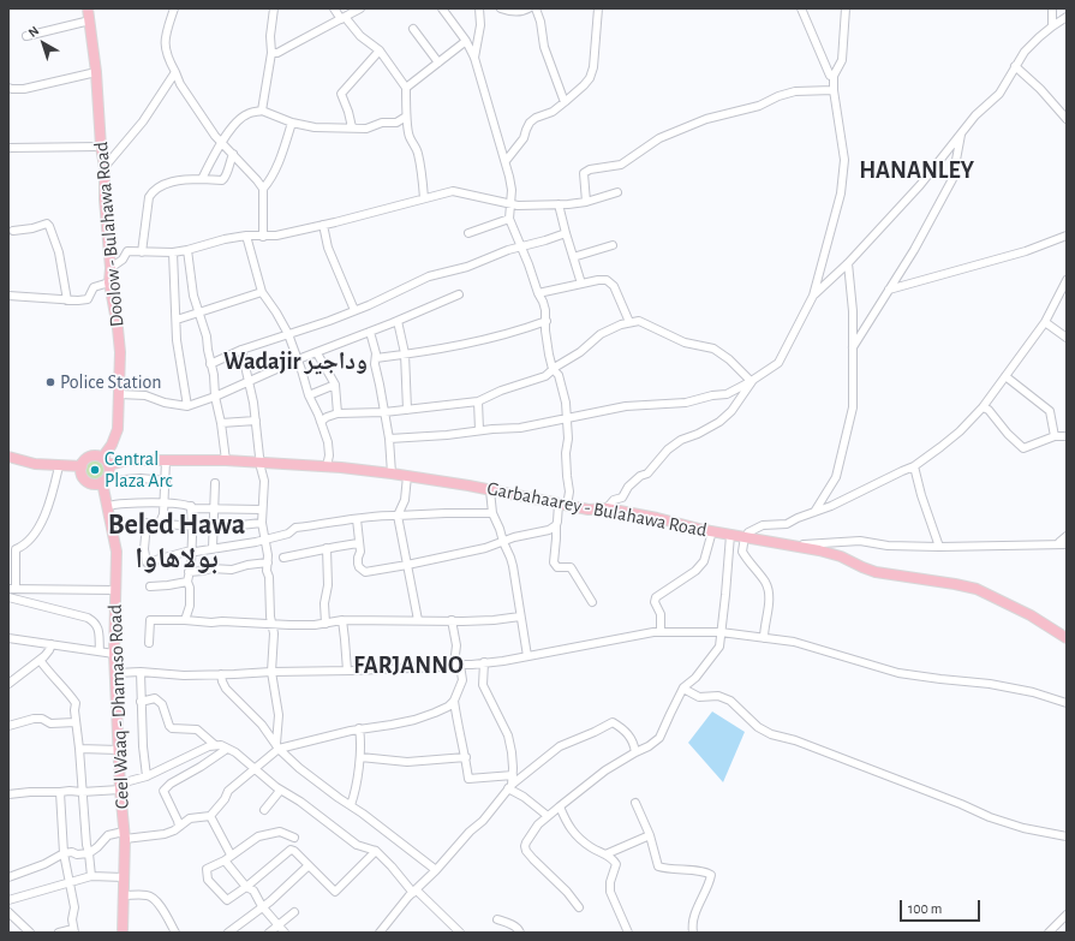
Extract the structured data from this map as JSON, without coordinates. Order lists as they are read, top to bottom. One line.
{"streets":{"main road":["Doolow - Bulahawa Road","Garbahaarey - Bulahawa Road","Ceel Waaq - Dhamaso Road"]},"crossings":[["Doolow - Bulahawa Road","Garbahaarey - Bulahawa Road"],["Doolow - Bulahawa Road","Ceel Waaq - Dhamaso Road"],["Garbahaarey - Bulahawa Road","Ceel Waaq - Dhamaso Road"]],"districts":["HANANLEY","Wadajir وداجير","Beled Hawa بولاهاوا","FARJANNO"],"places":["Police Station","Central Plaza Arc"],"scale_bar":"100 m","north":"top left"}
